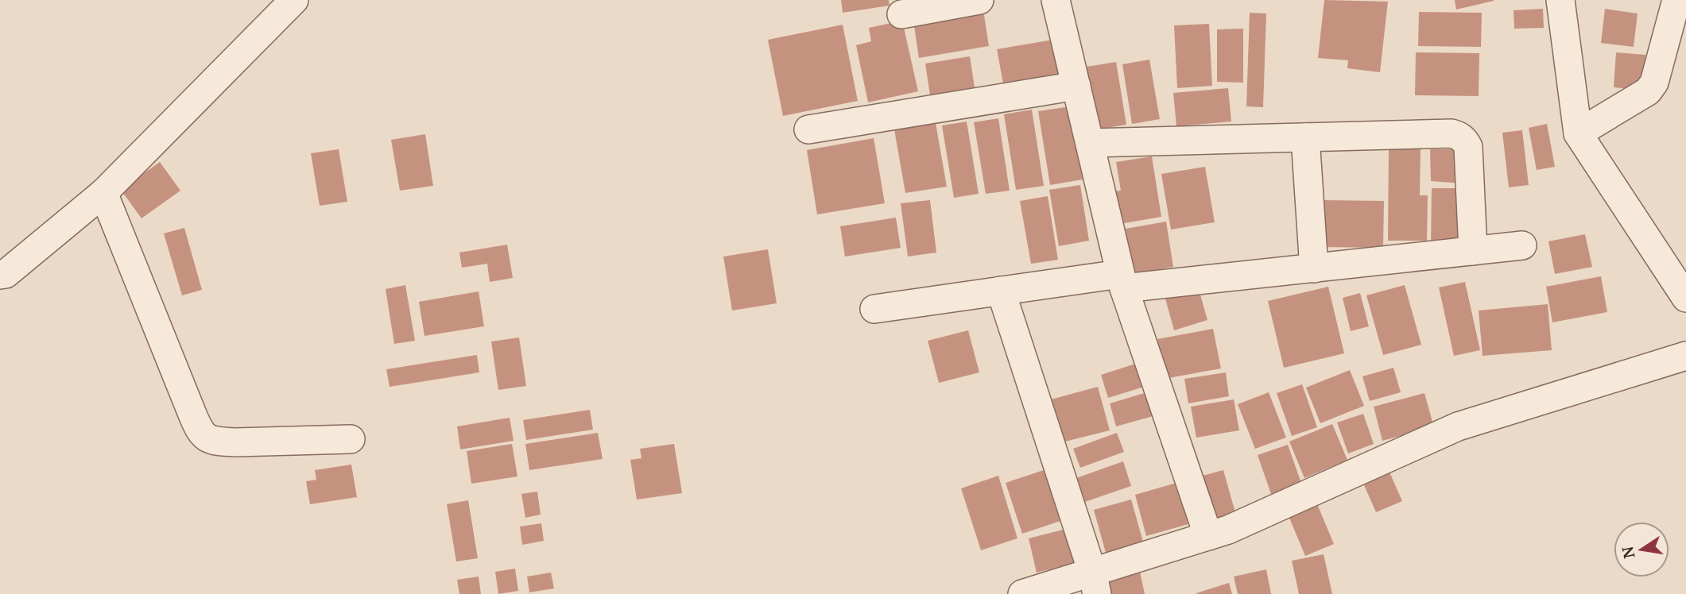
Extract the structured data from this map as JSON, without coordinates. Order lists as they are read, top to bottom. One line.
{"north":"left"}
